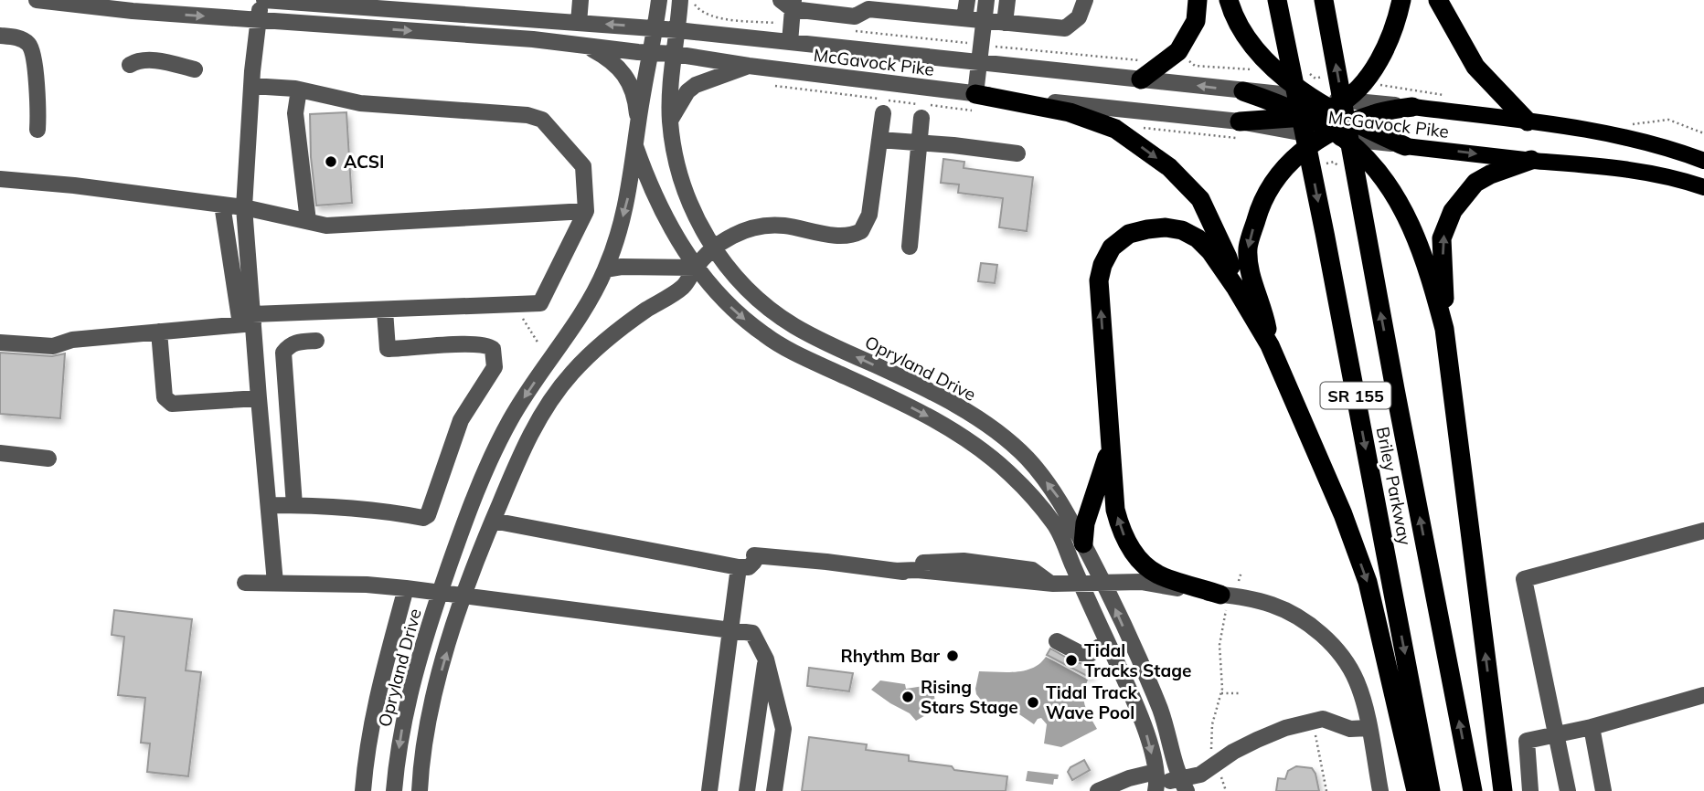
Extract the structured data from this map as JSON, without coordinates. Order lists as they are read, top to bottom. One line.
{"streets":{"highway":["SR 155","Briley Parkway"],"main road":["McGavock Pike"],"street":["Opryland Drive"]},"crossings":[["McGavock Pike","Opryland Drive"]],"places":["ACSI","Rhythm Bar","Tidal Tracks Stage","Rising Stars Stage","Tidal Track Wave Pool"]}
